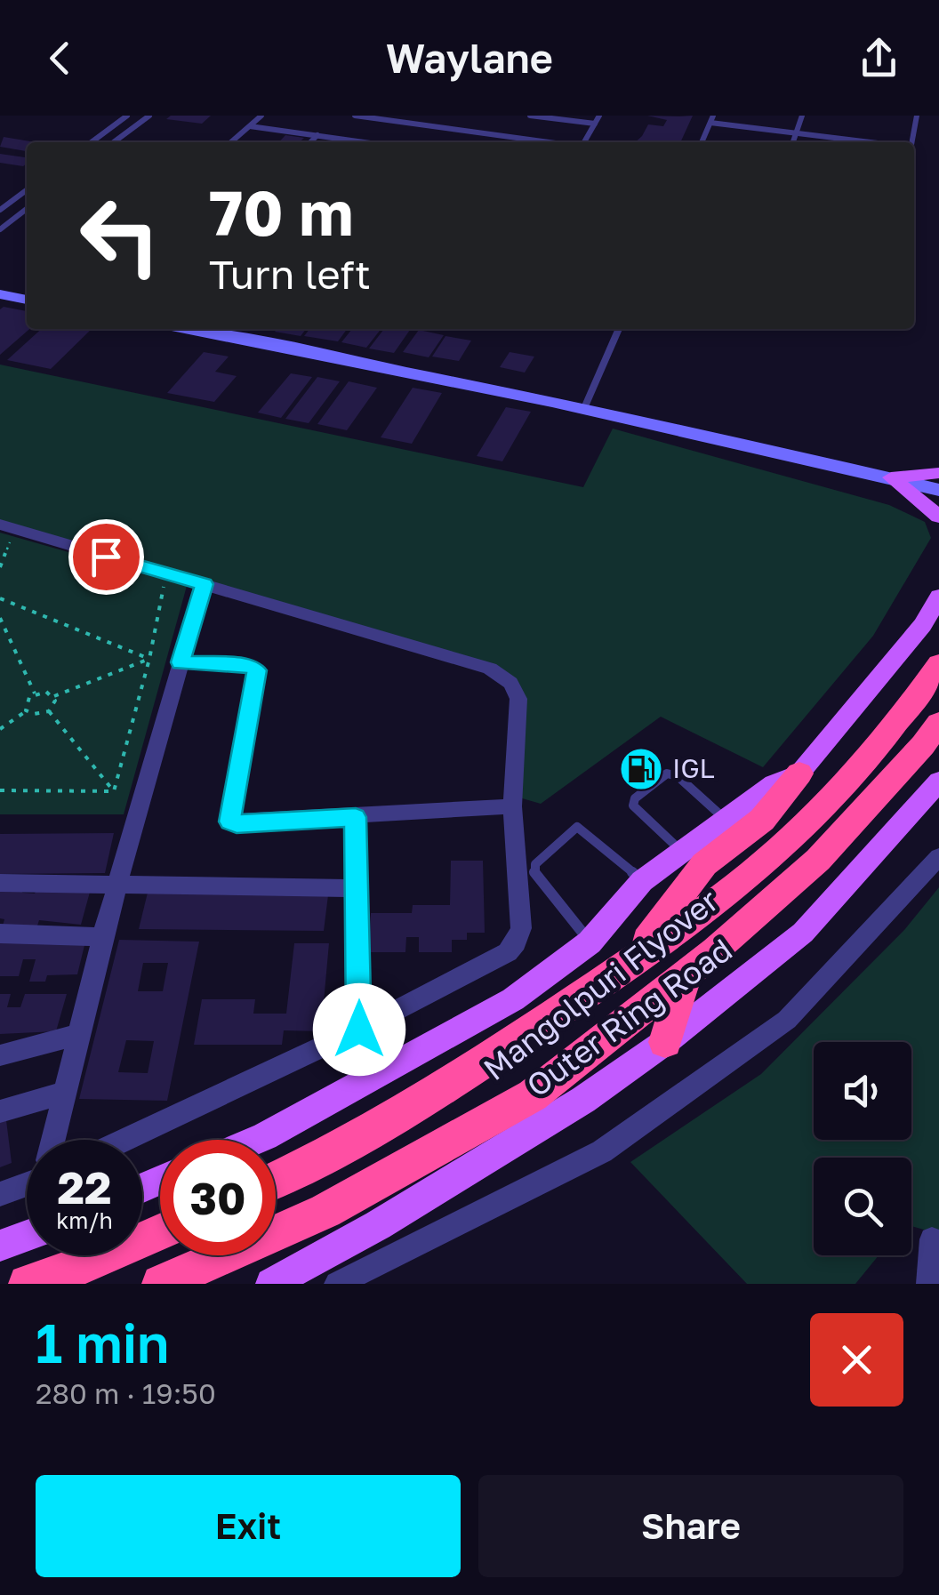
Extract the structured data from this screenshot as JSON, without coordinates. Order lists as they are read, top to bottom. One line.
{"streets":{"highway":["Mangolpuri Flyover"],"main road":["Outer Ring Road"]},"places":{"fuel station":["IGL"]},"page":{"header":"Waylane","turn":["70 m","Turn left"],"speed":"22 km/h","limit":"30","heading":["1 min","280 m · 19:50"],"buttons":["Exit","Share"]}}
